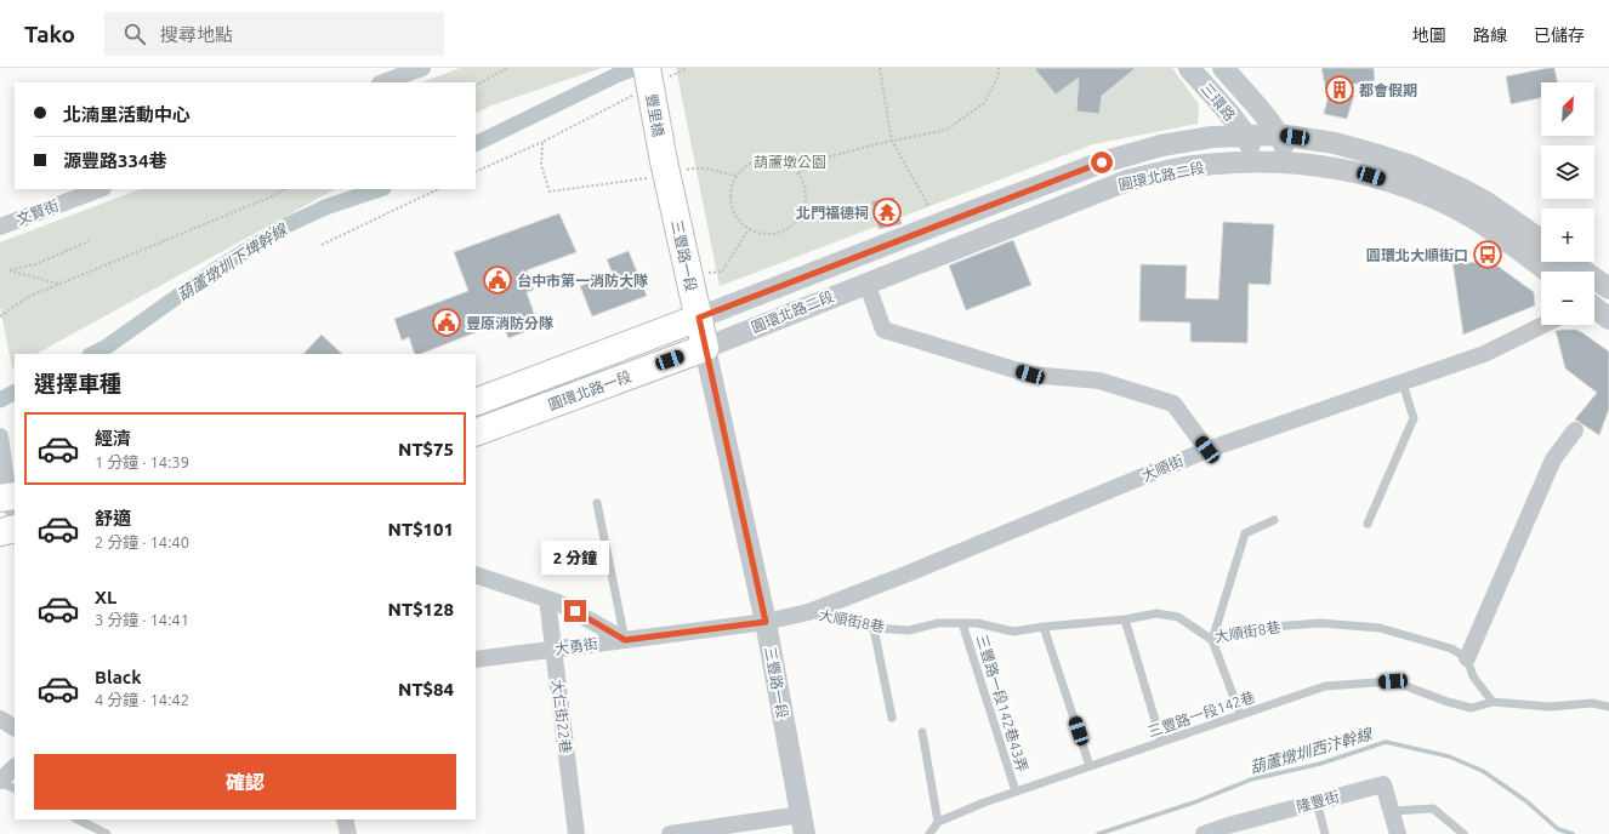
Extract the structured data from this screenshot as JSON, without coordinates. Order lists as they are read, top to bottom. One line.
{"streets":{"main road":["豐里橋","三豐路一段","圓環北路一段"],"street":["三環路","圓環北路二段","文賢街","大順街","大勇街","大仁街22巷","隆豐街"],"lane":["大順街8巷","三豐路一段142巷43弄","三豐路一段142巷"]},"crossings":[["三環路","圓環北路二段"],["豐里橋","三豐路一段"],["圓環北路二段","三豐路一段"],["圓環北路二段","圓環北路一段"],["三豐路一段","圓環北路一段"],["三豐路一段","大順街"],["三豐路一段","大勇街"],["大順街","大順街8巷"],["大順街","大勇街"],["大順街8巷","三豐路一段142巷43弄"],["大勇街","大仁街22巷"],["三豐路一段142巷43弄","三豐路一段142巷"]],"water":["葫蘆墩圳下埤幹線","葫蘆燉圳西汴幹線"],"parks":["葫蘆墩公園"],"places":{"building":["都會假期"],"temple":["北門福德祠"],"bus stop":["圓環北大順街口"],"public building":["台中市第一消防大隊","豐原消防分隊"]},"north":"top right","page":{"header":"Tako","search":"搜尋地點","nav":["地圖","路線","已儲存"],"map_buttons":["+","−"],"banner":["北湳里活動中心","源豐路334巷"],"heading":"選擇車種","list":[{"name":"經濟","note":"1 分鐘 · 14:39","value":"NT$75"},{"name":"舒適","note":"2 分鐘 · 14:40","value":"NT$101"},{"name":"XL","note":"3 分鐘 · 14:41","value":"NT$128"},{"name":"Black","note":"4 分鐘 · 14:42","value":"NT$84"}],"bubble":"2 分鐘","buttons":"確認"}}
